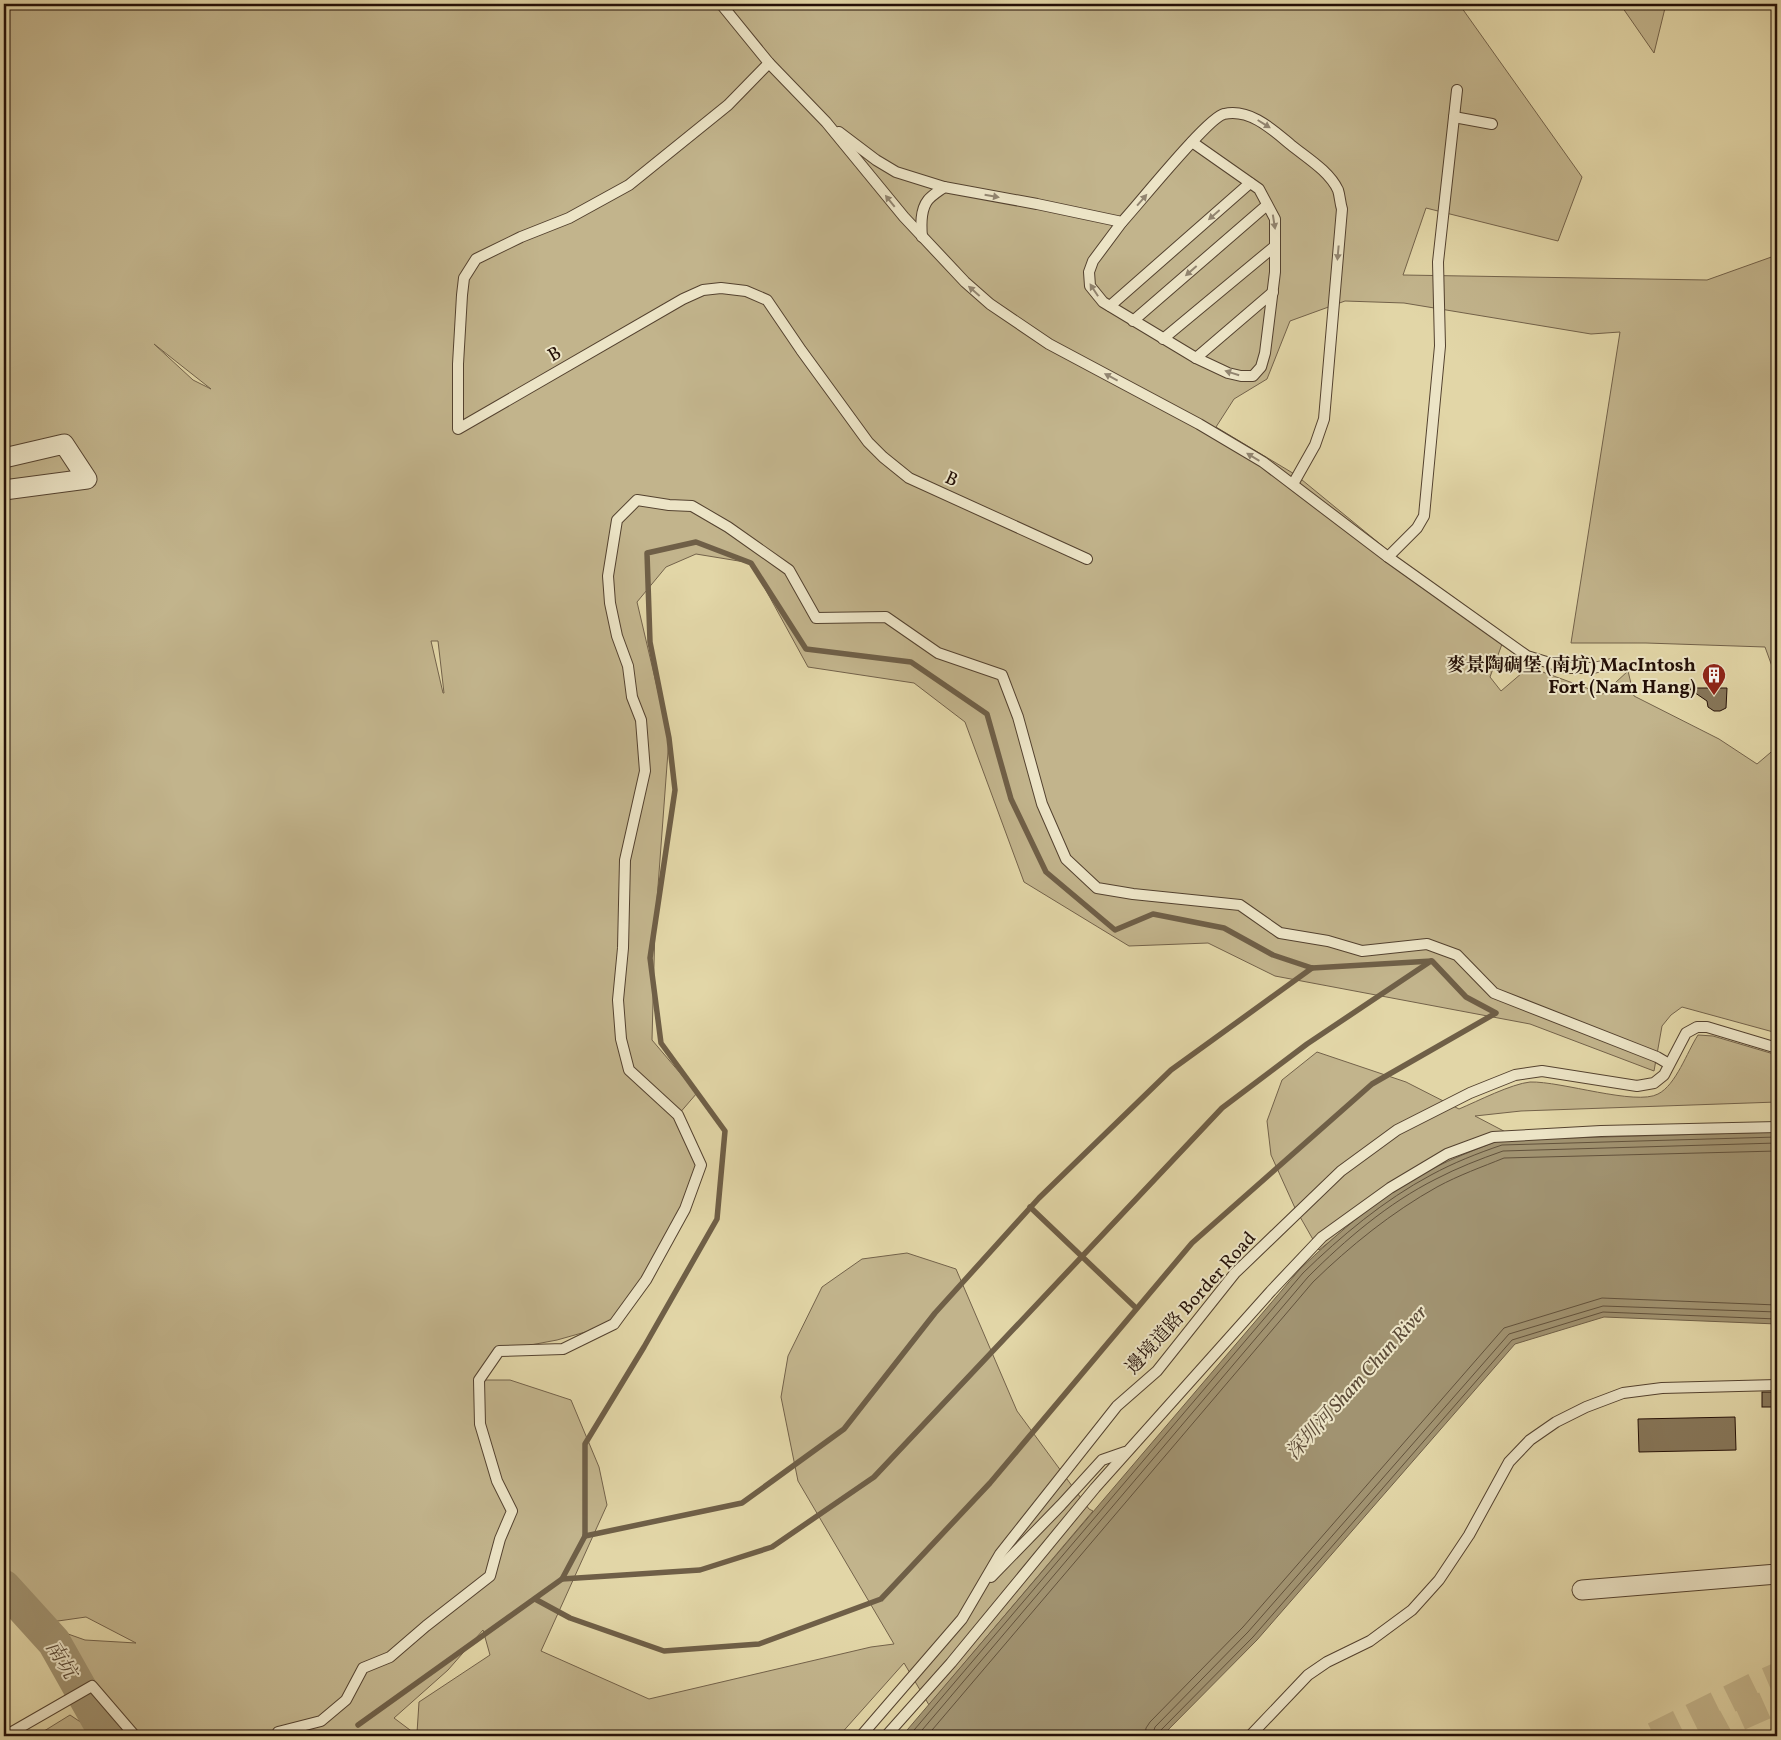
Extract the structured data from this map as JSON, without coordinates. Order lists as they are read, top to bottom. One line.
{"streets":{"lane":["B","邊境道路 Border Road"]},"water":["深圳河 Sham Chun River","南坑"],"places":{"building":["麥景陶碉堡 (南坑) MacIntosh Fort (Nam Hang)"]}}
